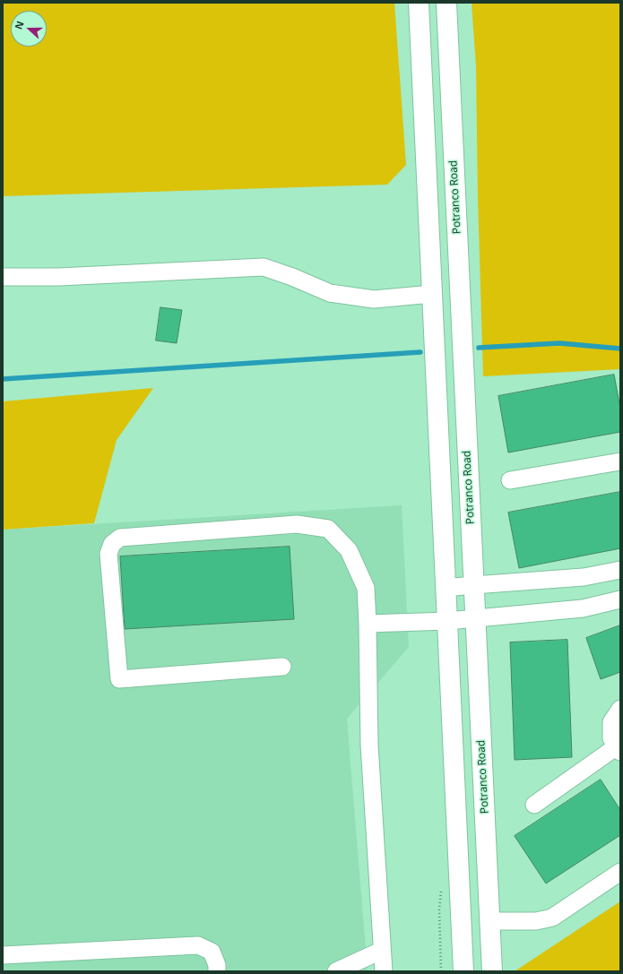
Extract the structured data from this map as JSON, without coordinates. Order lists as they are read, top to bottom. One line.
{"streets":{"main road":["Potranco Road"]},"north":"left"}
